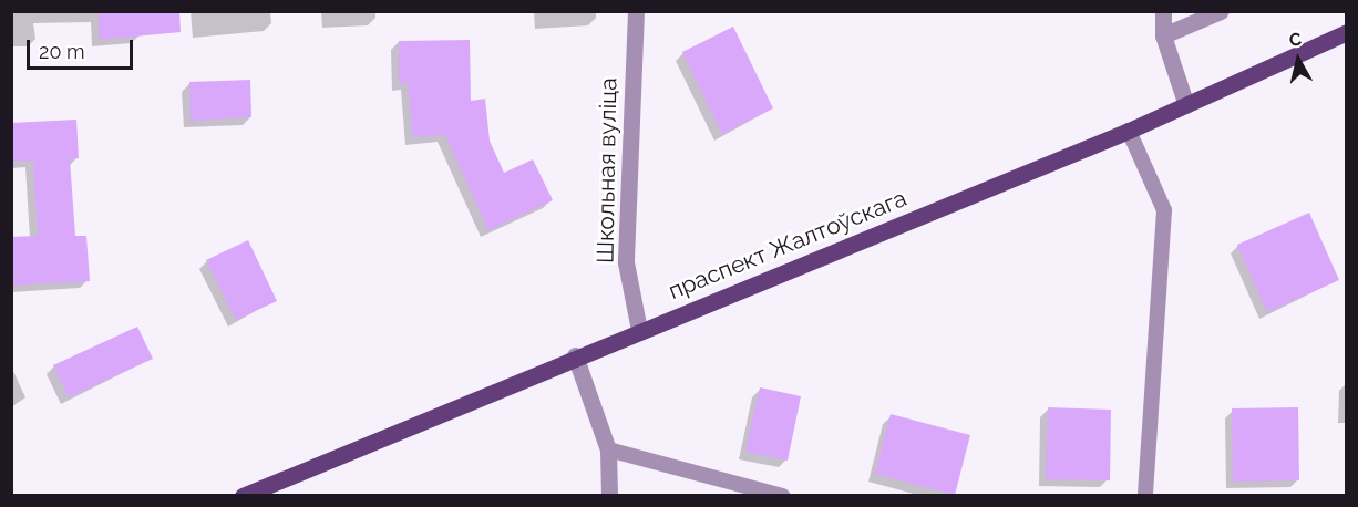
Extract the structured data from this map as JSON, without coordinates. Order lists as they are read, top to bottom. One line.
{"streets":{"main road":["праспект Жалтоўскага"],"street":["Школьная вуліца"]},"crossings":[["Школьная вуліца","праспект Жалтоўскага"]],"scale_bar":"20 m","north":"top"}
